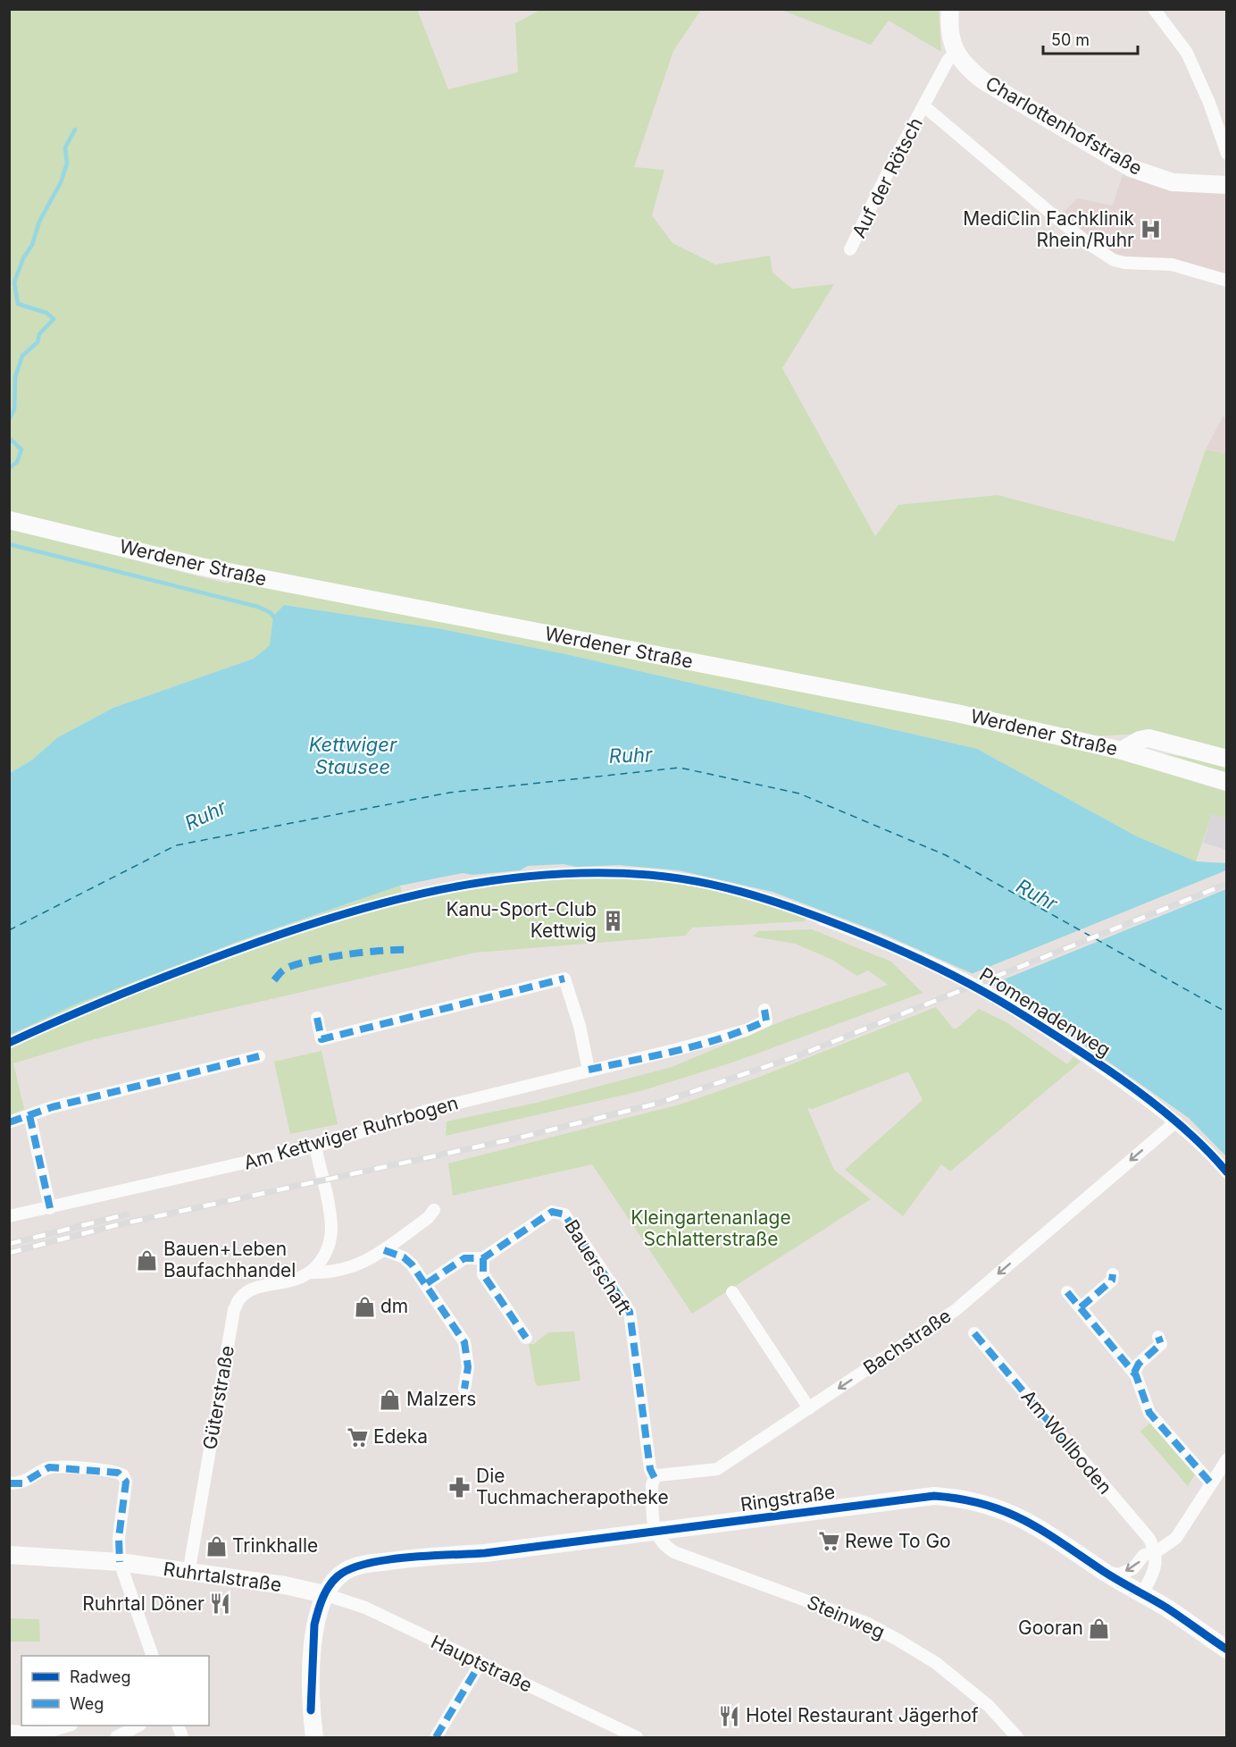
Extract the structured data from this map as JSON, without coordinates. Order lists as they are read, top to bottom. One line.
{"streets":{"main road":["Charlottenhofstraße","Werdener Straße","Ringstraße","Ruhrtalstraße"],"street":["Auf der Rötsch","Promenadenweg","Am Kettwiger Ruhrbogen","Bauerschaft","Bachstraße","Güterstraße","Am Wollboden","Steinweg","Hauptstraße"]},"crossings":[["Charlottenhofstraße","Auf der Rötsch"],["Promenadenweg","Bachstraße"],["Bauerschaft","Bachstraße"],["Güterstraße","Ruhrtalstraße"],["Ringstraße","Ruhrtalstraße"],["Ringstraße","Steinweg"],["Ringstraße","Hauptstraße"],["Ruhrtalstraße","Hauptstraße"]],"one_way":["Bachstraße"],"water":["Kettwiger Stausee","Ruhr"],"parks":["Kleingartenanlage Schlatterstraße"],"places":{"hospital":["MediClin Fachklinik Rhein/Ruhr"],"building":["Kanu-Sport-Club Kettwig"],"shop":["Bauen+Leben Baufachhandel","dm","Malzers","Trinkhalle","Gooran"],"supermarket":["Edeka","Rewe To Go"],"pharmacy":["Die Tuchmacherapotheke"],"restaurant":["Ruhrtal Döner","Hotel Restaurant Jägerhof"]},"legend":["Radweg","Weg"],"scale_bar":"50 m"}
